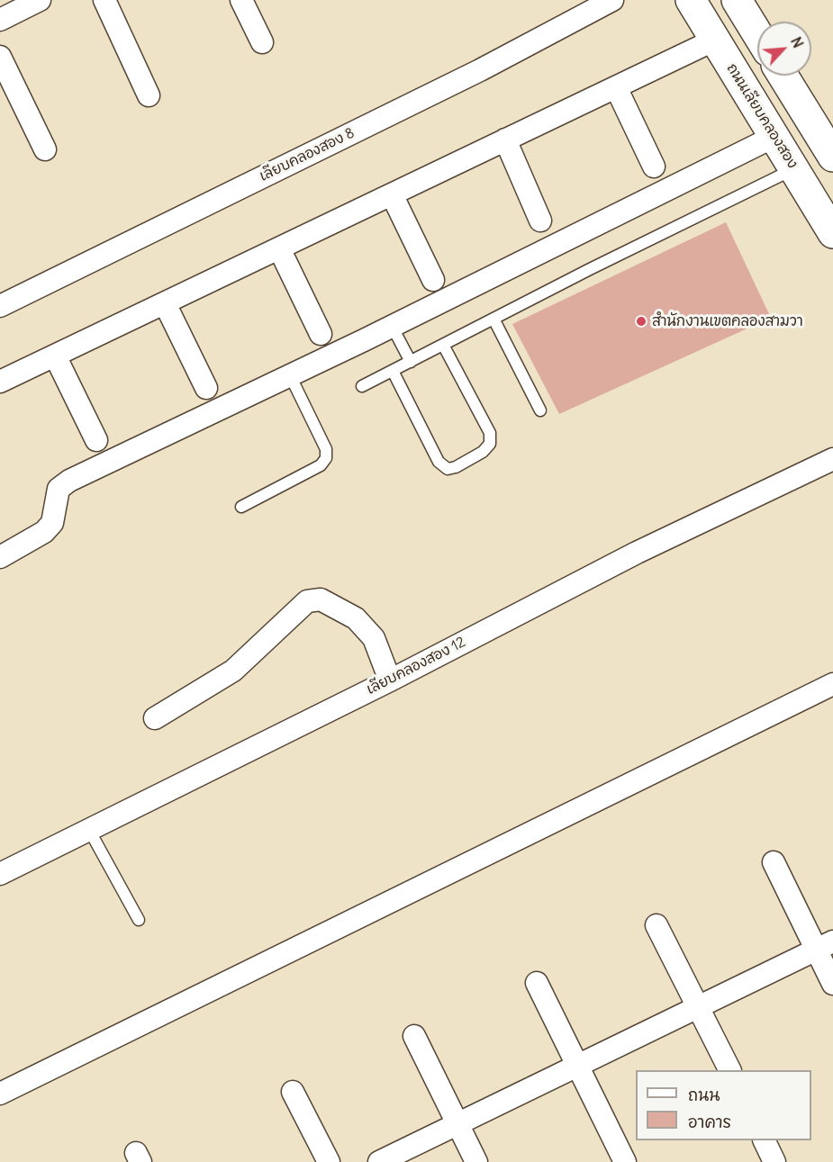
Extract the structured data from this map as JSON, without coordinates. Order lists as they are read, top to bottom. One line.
{"streets":{"main road":["ถนนเลียบคลองสอง"],"street":["เลียบคลองสอง 8","เลียบคลองสอง 12"]},"places":["สำนักงานเขตคลองสามวา"],"legend":["ถนน","อาคาร"],"north":"top right"}
